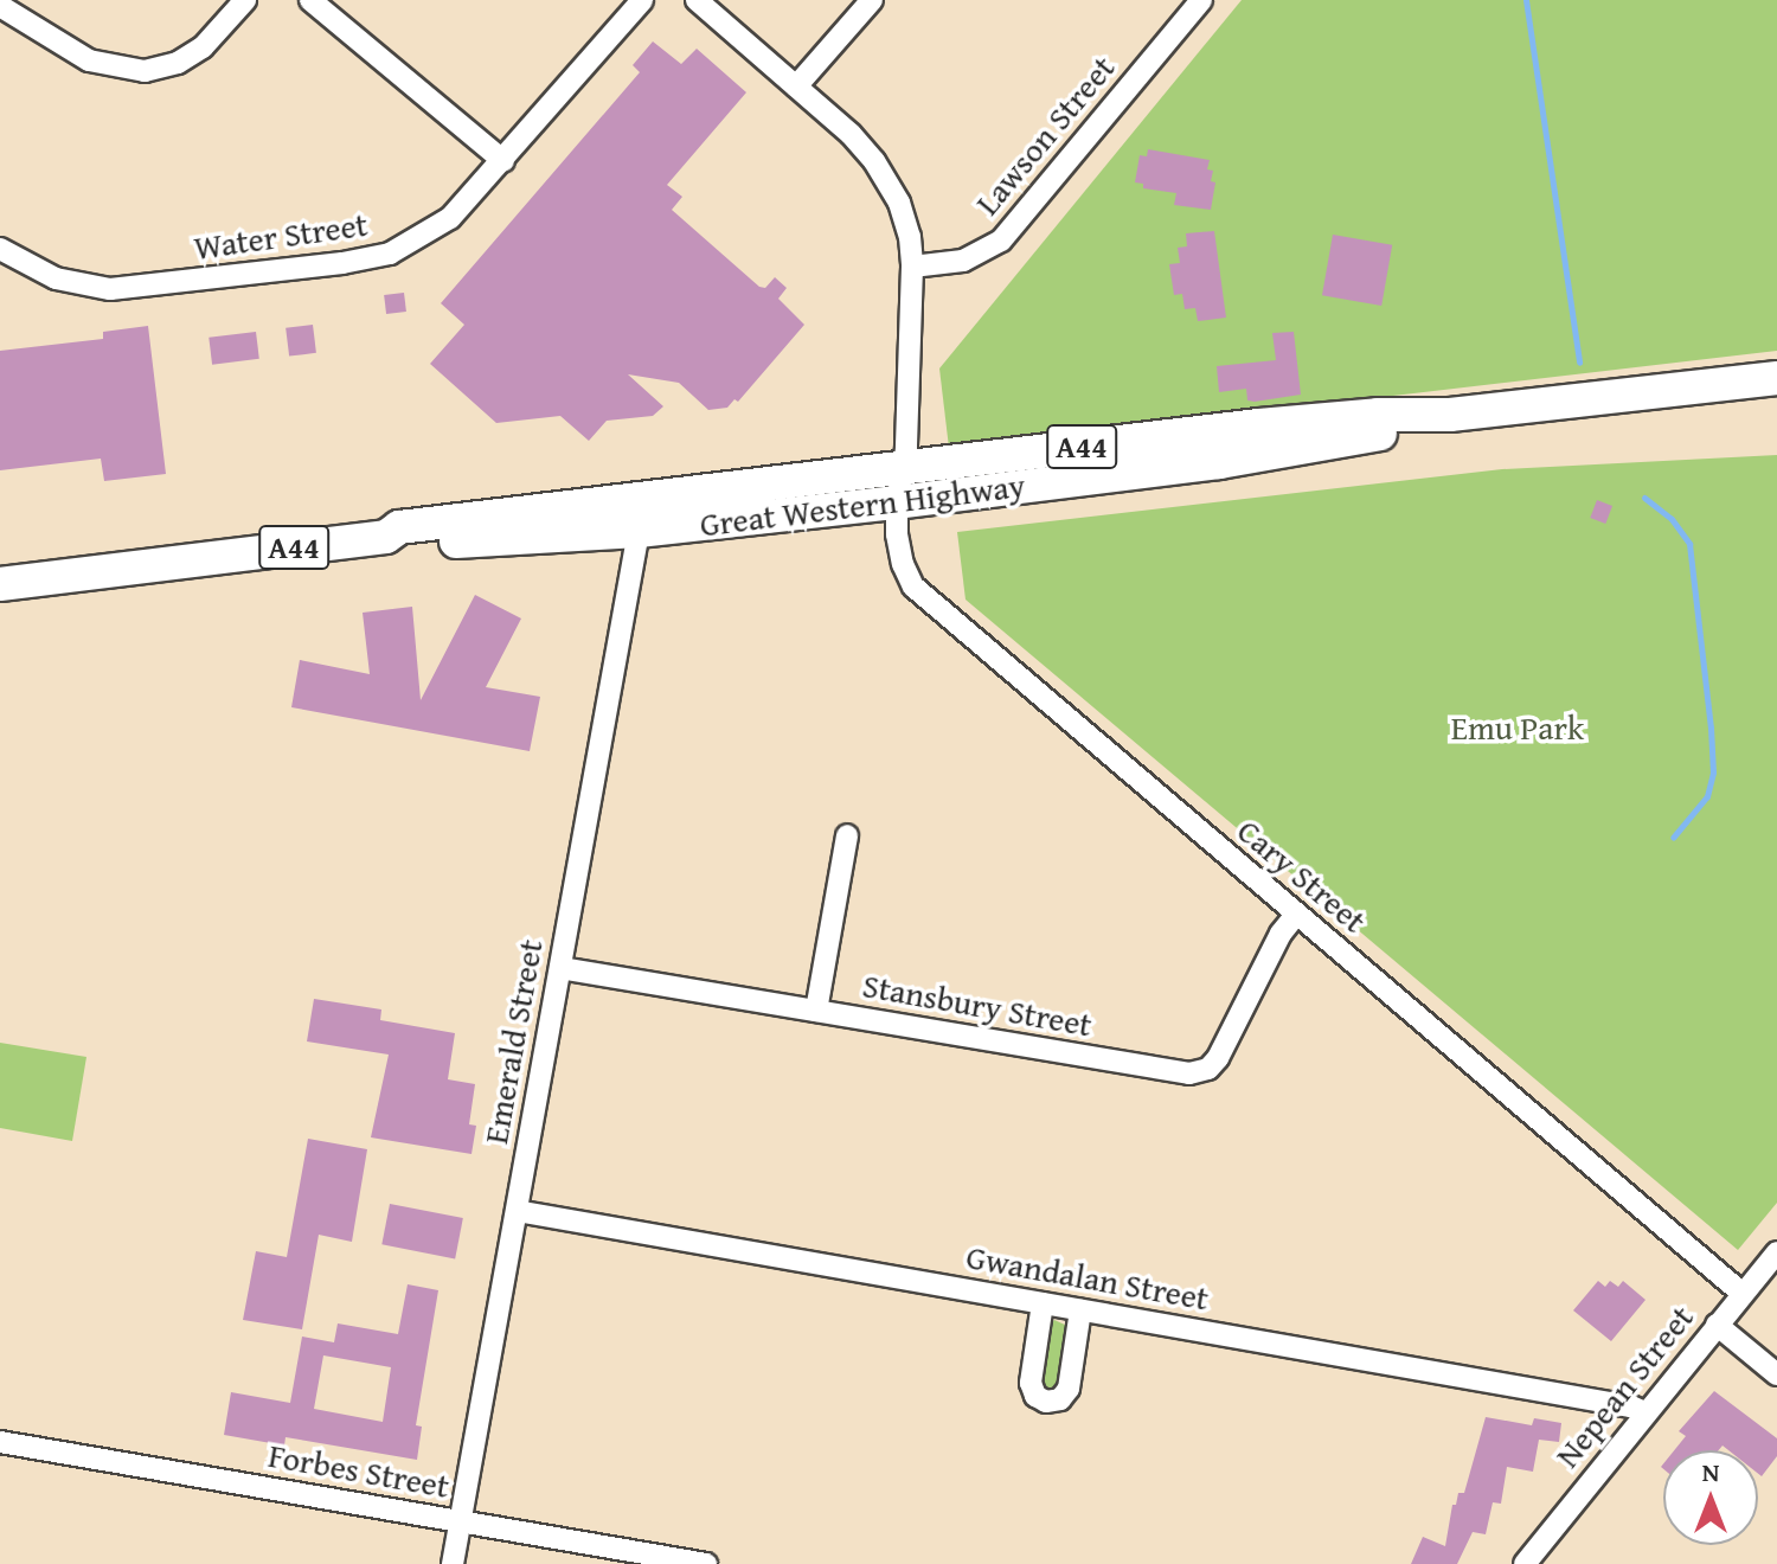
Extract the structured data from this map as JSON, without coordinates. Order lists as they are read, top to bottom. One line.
{"streets":{"highway":["A44","Great Western Highway"],"street":["Lawson Street","Water Street","Cary Street","Stansbury Street","Emerald Street","Gwandalan Street","Nepean Street","Forbes Street"]},"crossings":[["Lawson Street","Cary Street"],["Great Western Highway","Cary Street"],["Great Western Highway","Emerald Street"],["Cary Street","Stansbury Street"],["Cary Street","Nepean Street"],["Stansbury Street","Emerald Street"],["Emerald Street","Gwandalan Street"],["Emerald Street","Forbes Street"],["Gwandalan Street","Nepean Street"]],"parks":["Emu Park"],"north":"top"}
